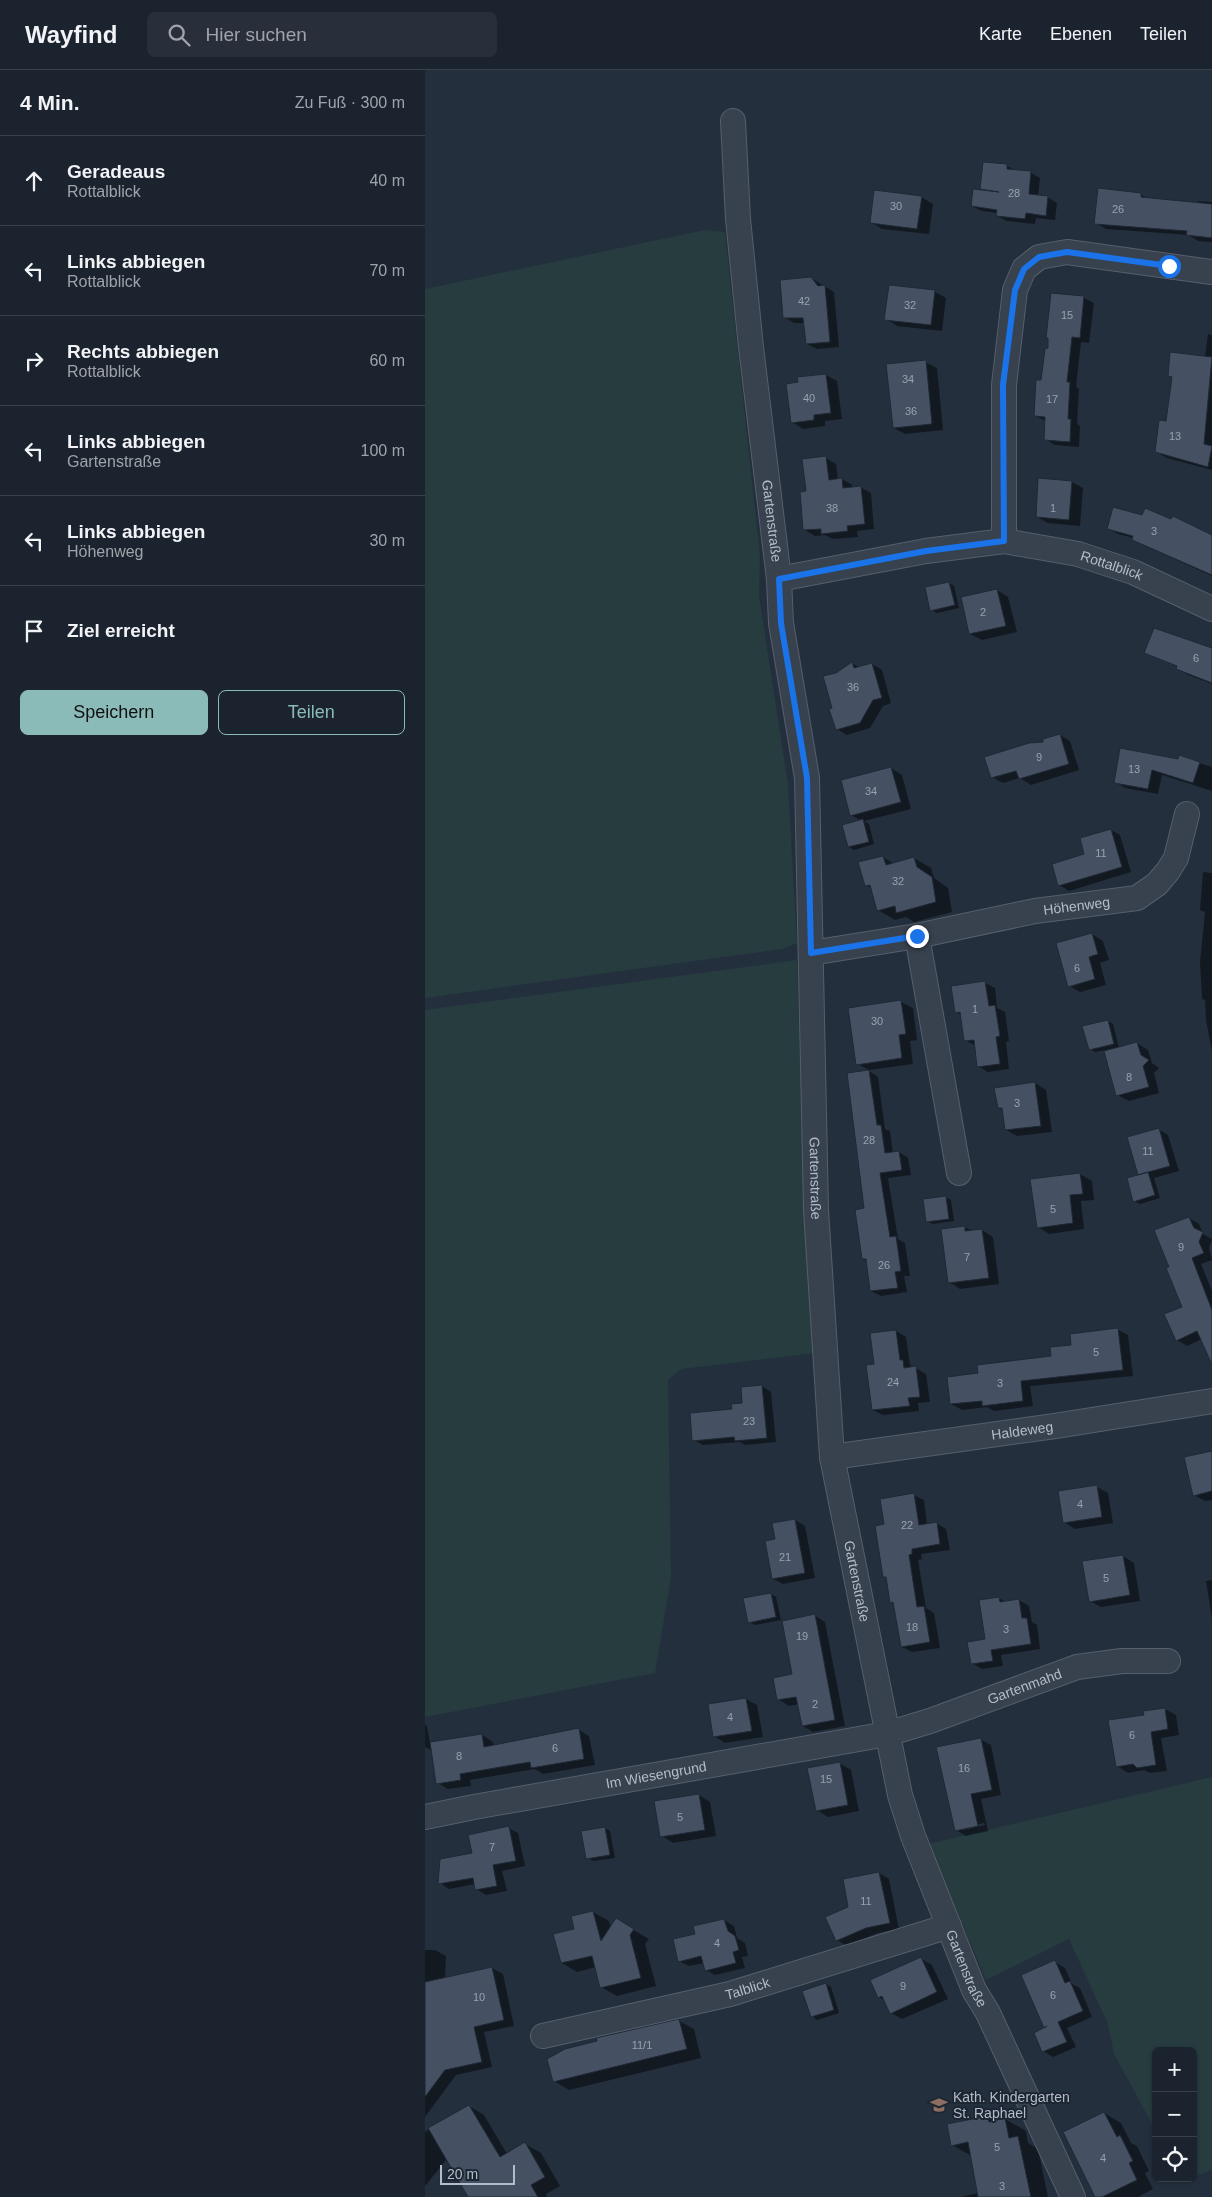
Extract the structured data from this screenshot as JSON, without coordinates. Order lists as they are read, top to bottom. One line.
{"streets":{"street":["Gartenstraße","Rottalblick","Höhenweg","Haldeweg","Gartenmahd","Im Wiesengrund","Talblick"]},"crossings":[["Gartenstraße","Rottalblick"],["Gartenstraße","Höhenweg"],["Gartenstraße","Haldeweg"],["Gartenstraße","Gartenmahd"],["Gartenstraße","Im Wiesengrund"],["Gartenstraße","Talblick"],["Gartenmahd","Im Wiesengrund"]],"places":{"school or university":["Kath. Kindergarten St. Raphael"]},"house_numbers":["28","30","26","42","32","15","34","40","17","36","13","38","1","3","2","6","36","9","13","34","11","32","6","1","30","8","3","28","11","5","9","7","26","5","24","3","23","4","22","21","5","18","3","19","2","4","6","6","8","16","15","5","7","11","4","9","6","10","11/1","5","4","3"],"scale_bar":"20 m","page":{"header":"Wayfind","search":"Hier suchen","nav":["Karte","Ebenen","Teilen"],"heading":["4 Min.","Zu Fuß · 300 m"],"list":[["Geradeaus","Rottalblick","40 m"],["Links abbiegen","Rottalblick","70 m"],["Rechts abbiegen","Rottalblick","60 m"],["Links abbiegen","Gartenstraße","100 m"],["Links abbiegen","Höhenweg","30 m"],"Ziel erreicht"],"buttons":["Speichern","Teilen"],"map_buttons":["+","−"],"scale":"20 m"}}
